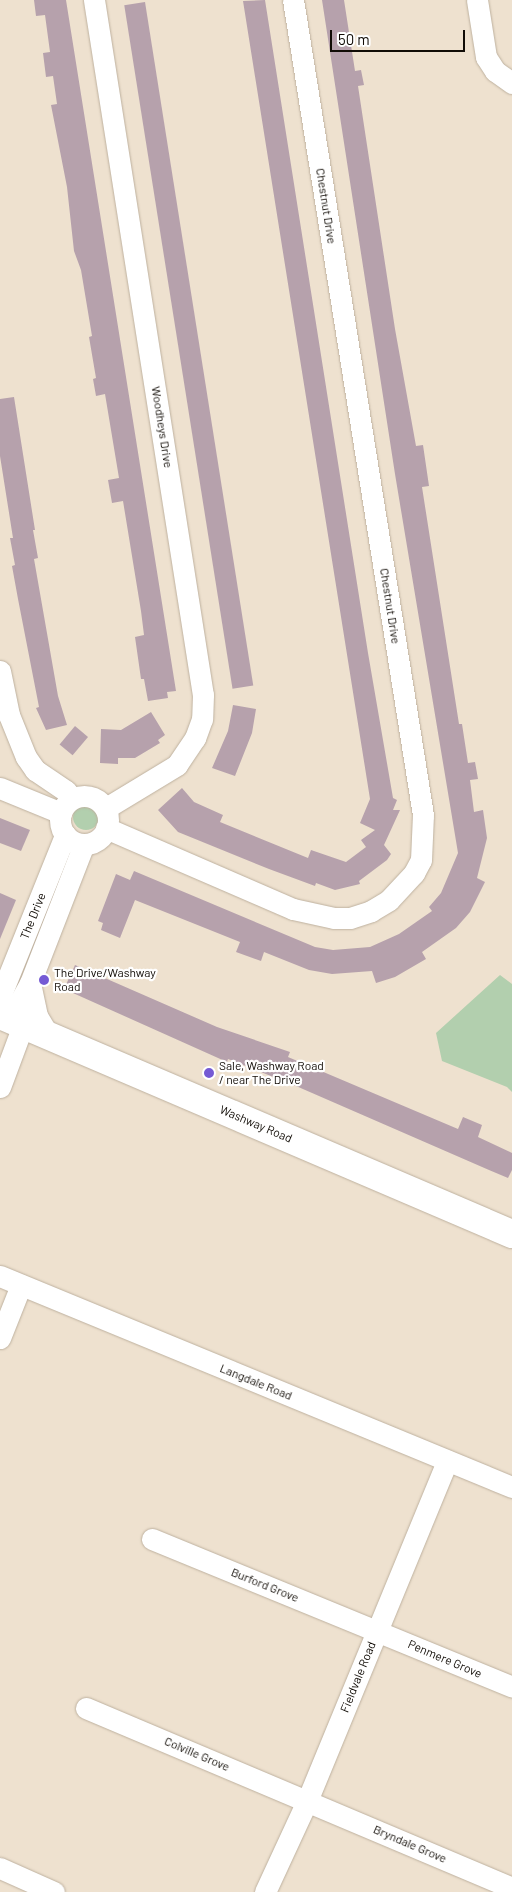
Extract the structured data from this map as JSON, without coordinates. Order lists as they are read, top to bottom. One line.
{"streets":{"highway":["Washway Road"],"street":["Chestnut Drive","Woodheys Drive","The Drive","Langdale Road","Burford Grove","Penmere Grove","Fieldvale Road","Colville Grove","Bryndale Grove"]},"crossings":[["Chestnut Drive","Woodheys Drive"],["Chestnut Drive","The Drive"],["Woodheys Drive","The Drive"],["The Drive","Washway Road"],["Langdale Road","Fieldvale Road"],["Burford Grove","Penmere Grove"],["Burford Grove","Fieldvale Road"],["Penmere Grove","Fieldvale Road"],["Fieldvale Road","Colville Grove"],["Fieldvale Road","Bryndale Grove"],["Colville Grove","Bryndale Grove"]],"places":["The Drive/Washway Road","Sale, Washway Road / near The Drive"],"scale_bar":"50 m"}
